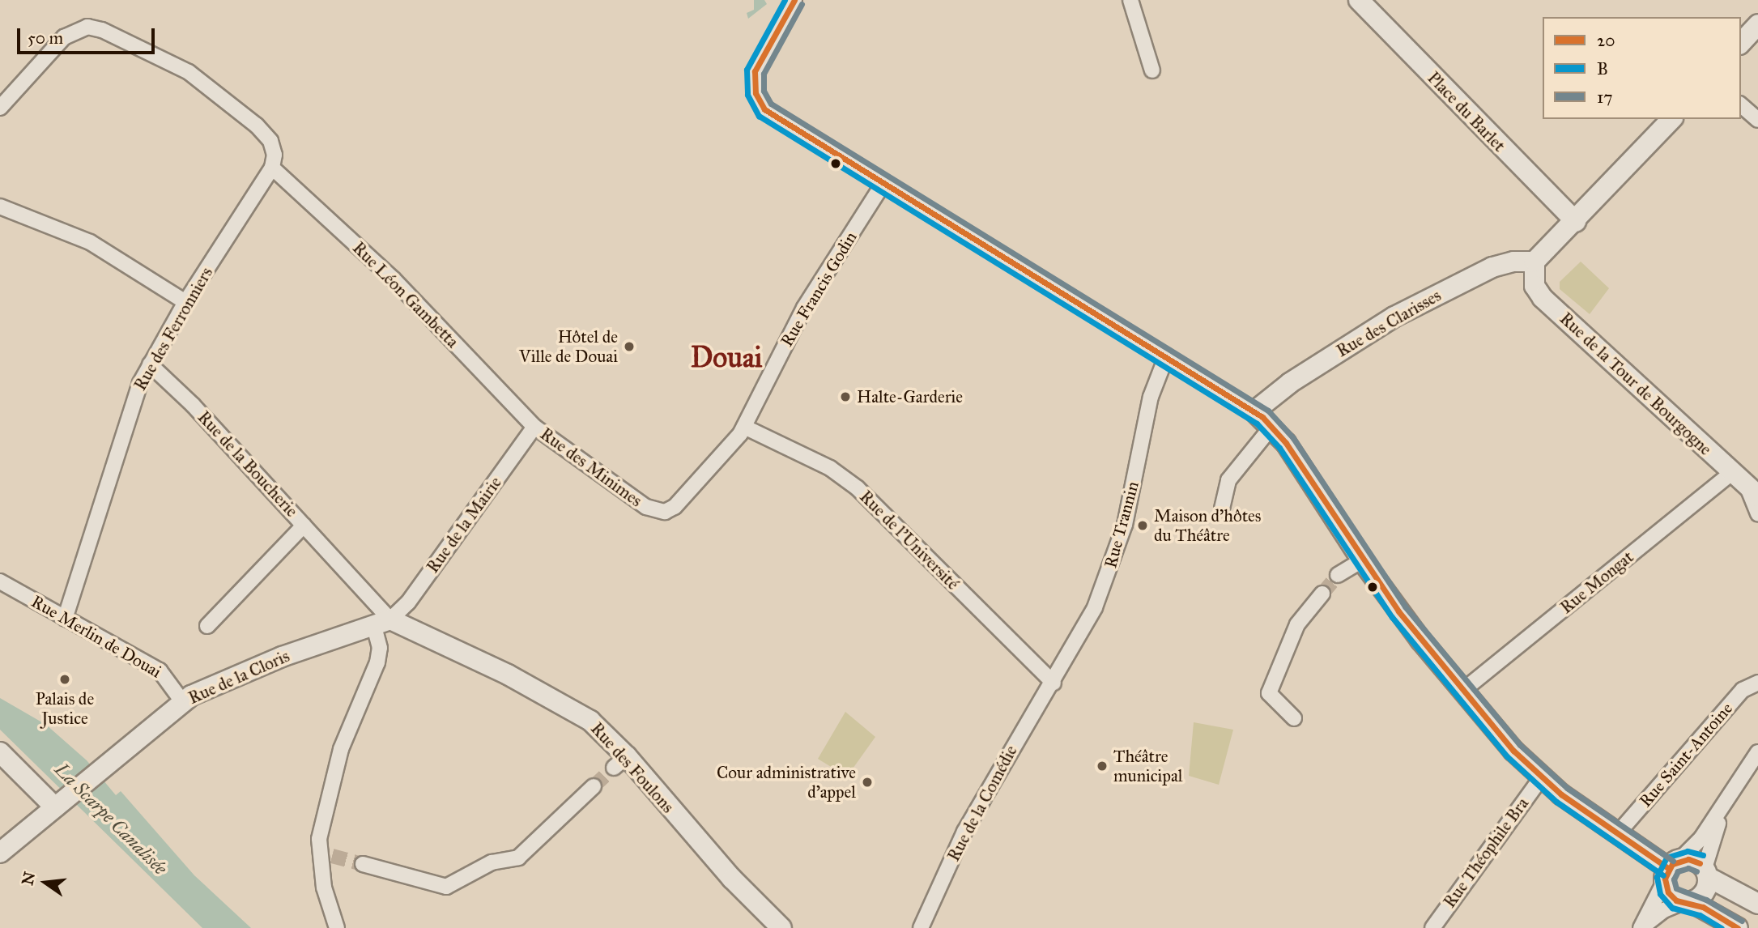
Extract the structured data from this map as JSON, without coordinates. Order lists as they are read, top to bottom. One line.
{"streets":{"street":["Place du Barlet","Rue Francis Godin","Rue Léon Gambetta","Rue des Clarisses","Rue des Ferronniers","Rue de la Tour de Bourgogne","Rue de la Boucherie","Rue des Minimes","Rue de la Mairie","Rue Trannin","Rue de l'Université","Rue Mongat","Rue Merlin de Douai","Rue de la Cloris","Rue Saint-Antoine","Rue des Foulons","Rue de la Comédie","Rue Théophile Bra"]},"crossings":[["Rue Francis Godin","Rue des Minimes"],["Rue Francis Godin","Rue de l'Université"],["Rue Léon Gambetta","Rue des Ferronniers"],["Rue Léon Gambetta","Rue des Minimes"],["Rue Léon Gambetta","Rue de la Mairie"],["Rue des Clarisses","Rue de la Tour de Bourgogne"],["Rue des Ferronniers","Rue de la Boucherie"],["Rue des Ferronniers","Rue Merlin de Douai"],["Rue de la Tour de Bourgogne","Rue Mongat"],["Rue de la Boucherie","Rue de la Mairie"],["Rue de la Boucherie","Rue de la Cloris"],["Rue de la Boucherie","Rue des Foulons"],["Rue des Minimes","Rue de la Mairie"],["Rue des Minimes","Rue de l'Université"],["Rue de la Mairie","Rue de la Cloris"],["Rue de la Mairie","Rue des Foulons"],["Rue Trannin","Rue de l'Université"],["Rue Trannin","Rue de la Comédie"],["Rue de l'Université","Rue de la Comédie"],["Rue Merlin de Douai","Rue de la Cloris"],["Rue de la Cloris","Rue des Foulons"]],"districts":["Douai"],"water":["La Scarpe Canalisée"],"places":["Hôtel de Ville de Douai","Halte-Garderie","Maison d'hôtes du Théâtre","Palais de Justice","Théâtre municipal","Cour administrative d'appel"],"lines":["transit line 20","transit line B","transit line 17"],"legend":["20","B","17"],"scale_bar":"50 m","north":"left"}
